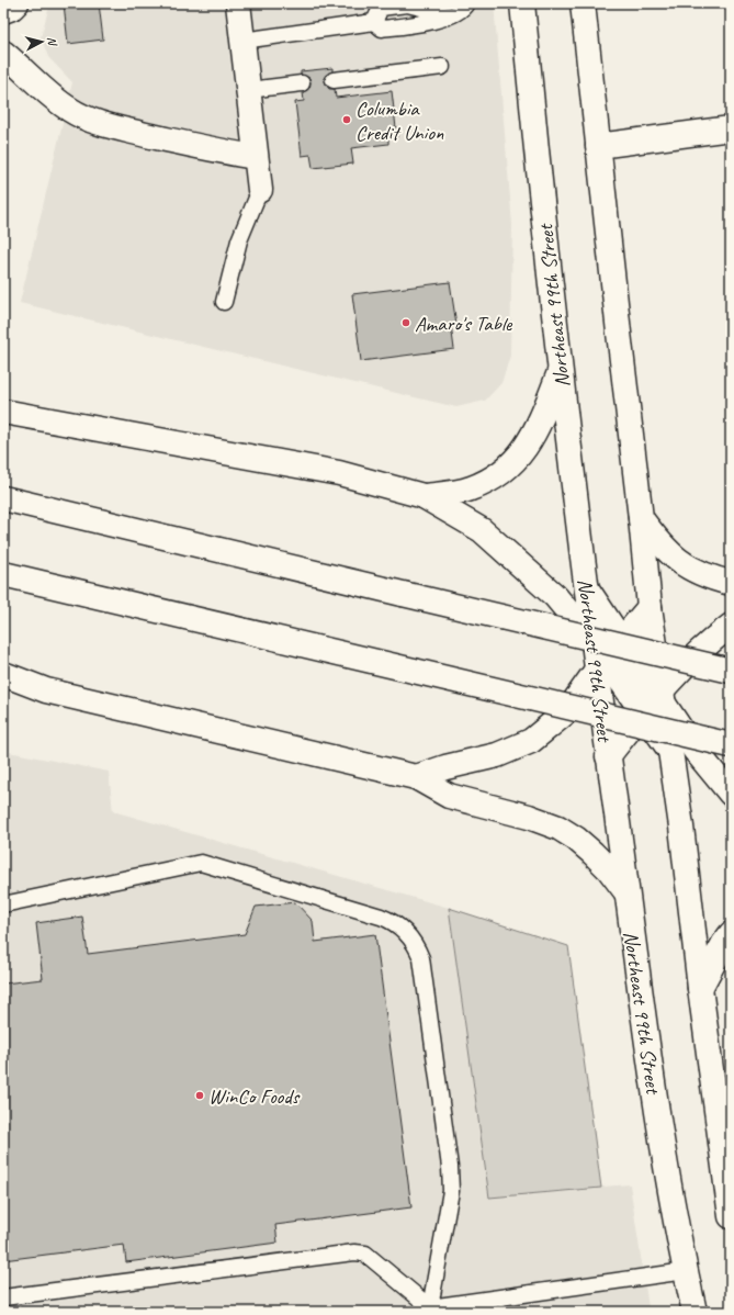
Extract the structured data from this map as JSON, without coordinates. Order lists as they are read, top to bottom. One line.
{"streets":{"main road":["Northeast 99th Street"]},"places":["Columbia Credit Union","Amaro's Table","WinCo Foods"],"north":"right"}
